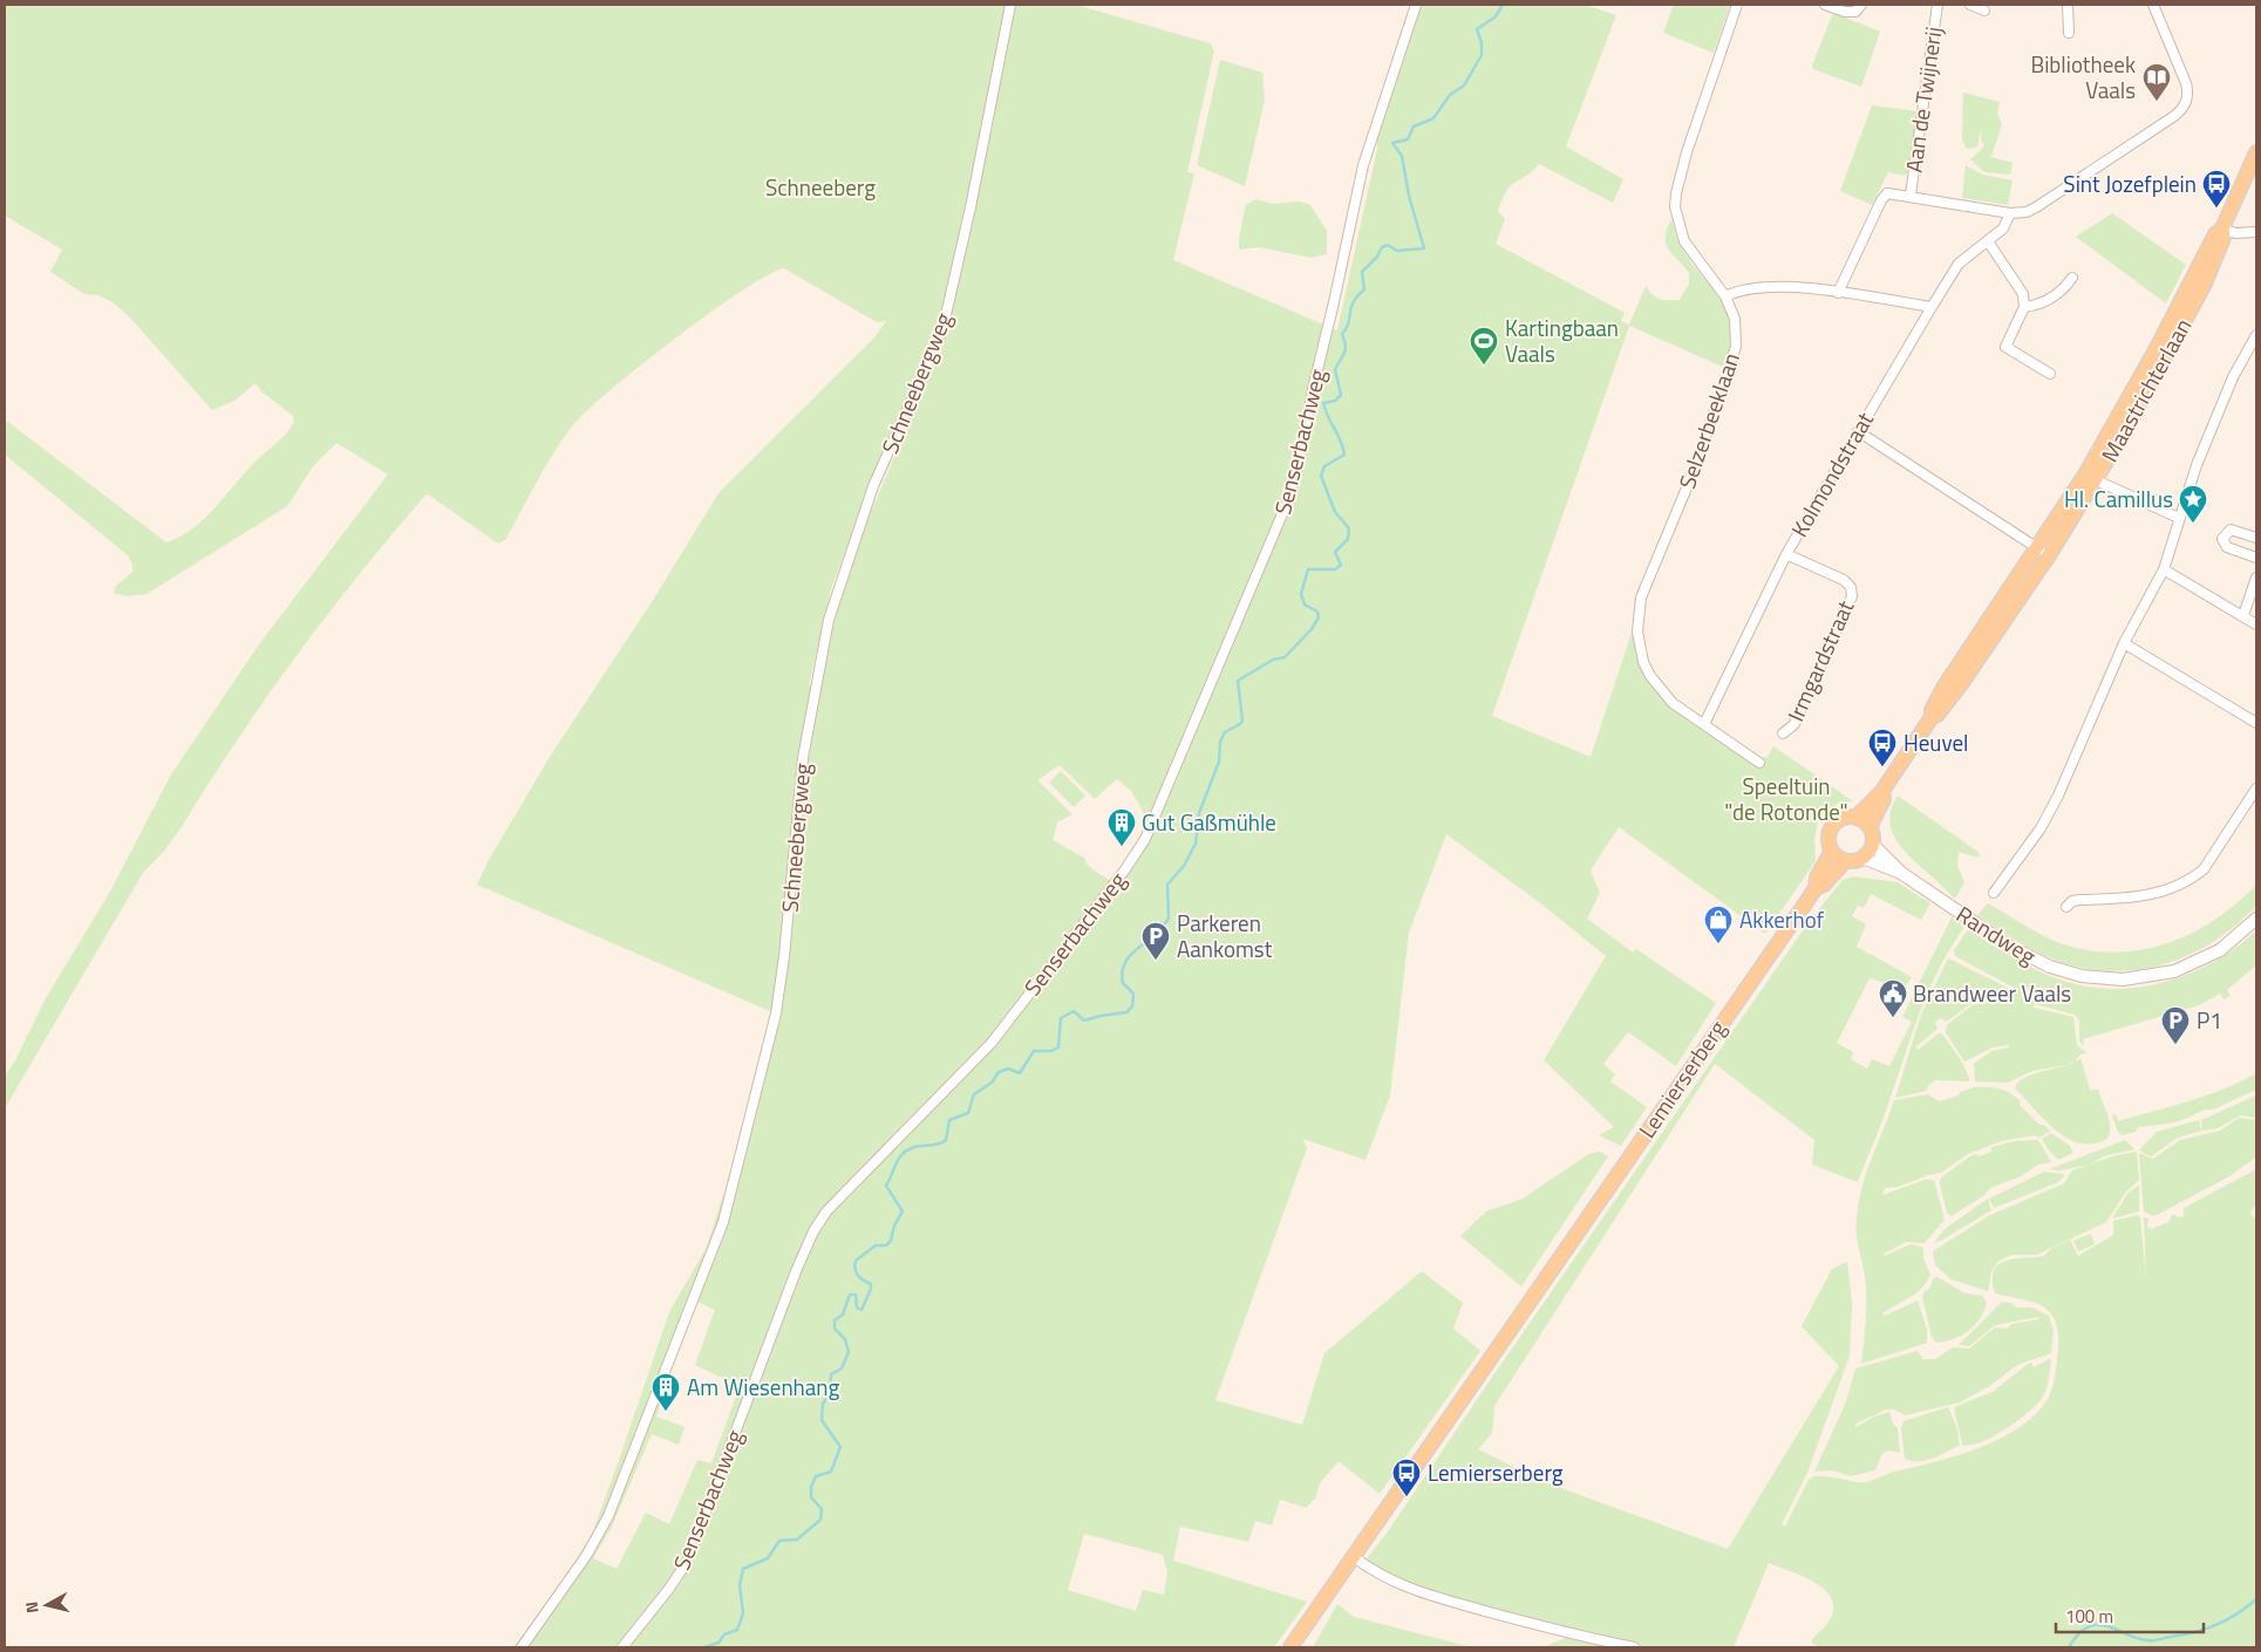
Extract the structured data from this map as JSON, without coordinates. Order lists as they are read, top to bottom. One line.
{"streets":{"main road":["Maastrichterlaan","Randweg","Lemierserberg"],"street":["Aan de Twijnerij","Schneebergweg","Selzerbeeklaan","Senserbachweg","Kolmondstraat","Irmgardstraat"]},"crossings":[["Maastrichterlaan","Randweg"],["Maastrichterlaan","Lemierserberg"],["Selzerbeeklaan","Kolmondstraat"],["Kolmondstraat","Irmgardstraat"],["Randweg","Lemierserberg"]],"parks":["Schneeberg","Speeltuin \"de Rotonde\""],"places":{"library":["Bibliotheek Vaals"],"bus stop":["Sint Jozefplein","Heuvel","Lemierserberg"],"sports":["Kartingbaan Vaals"],"place":["Hl. Camillus"],"building":["Gut Gaßmühle","Am Wiesenhang"],"shop":["Akkerhof"],"parking":["Parkeren Aankomst","P1"],"public building":["Brandweer Vaals"]},"scale_bar":"100 m","north":"left"}
